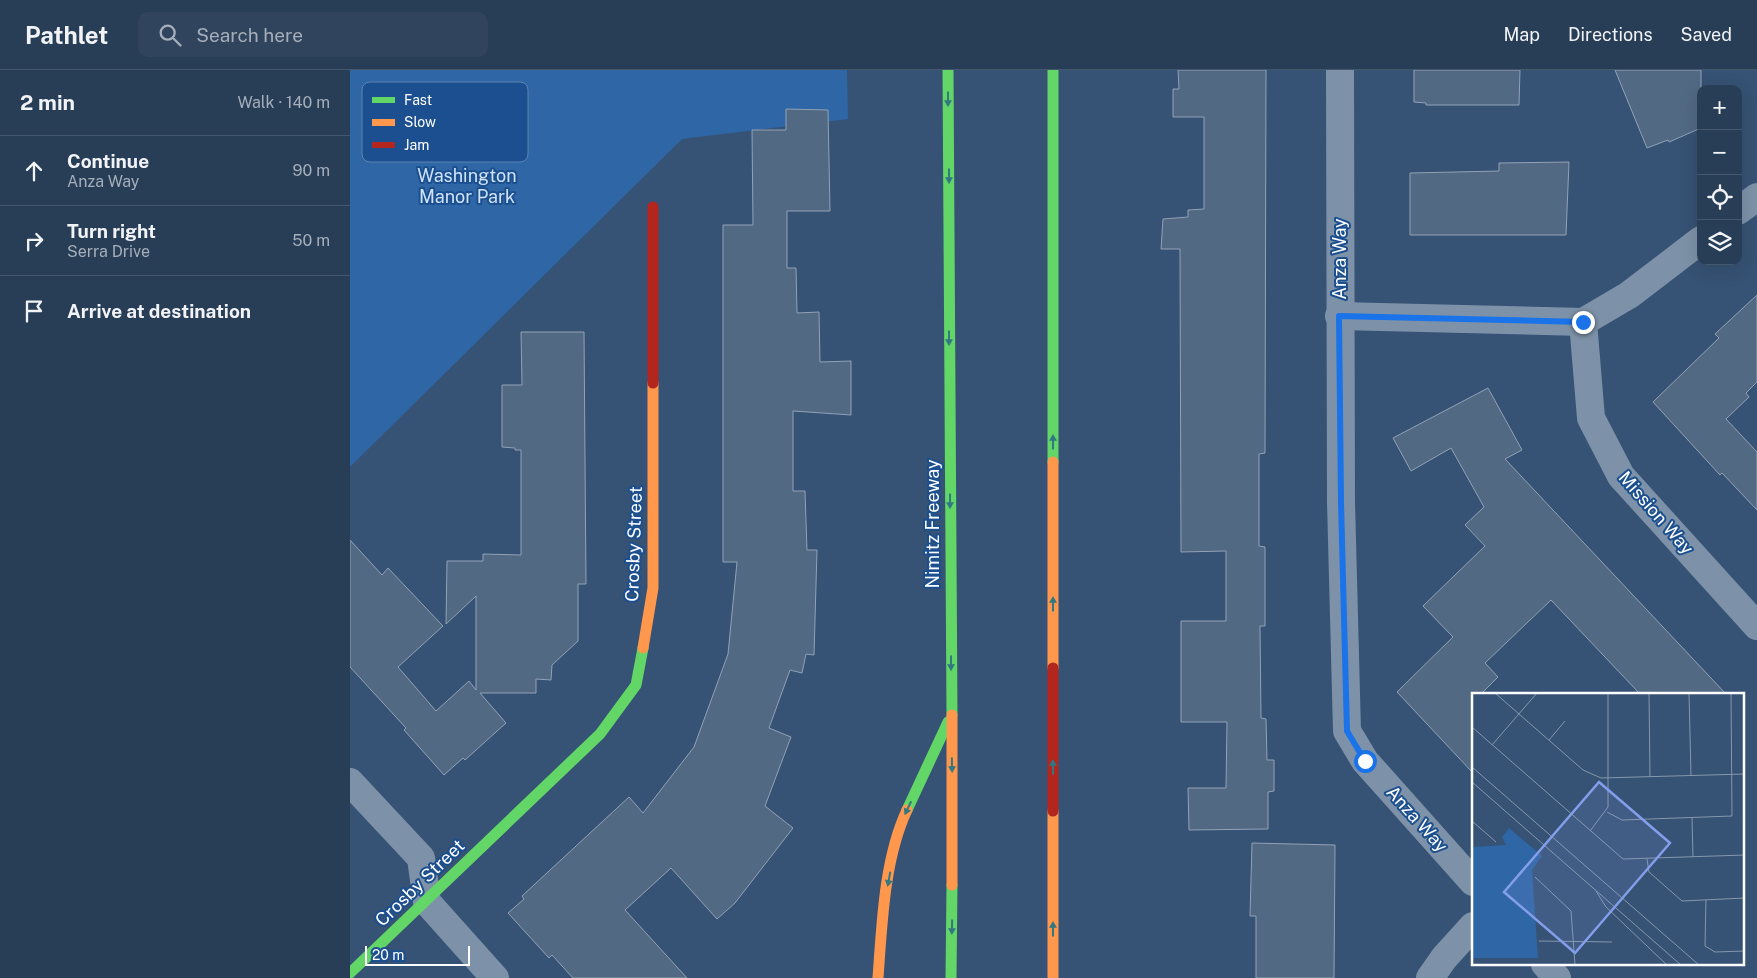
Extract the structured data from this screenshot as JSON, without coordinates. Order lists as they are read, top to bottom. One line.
{"streets":{"main road":["Nimitz Freeway","Crosby Street"],"street":["Anza Way","Mission Way"]},"parks":["Washington Manor Park"],"legend":["Fast","Slow","Jam"],"scale_bar":"20 m","page":{"header":"Pathlet","search":"Search here","nav":["Map","Directions","Saved"],"heading":["2 min","Walk · 140 m"],"map_buttons":["+","−"],"list":[["Continue","Anza Way","90 m"],["Turn right","Serra Drive","50 m"],"Arrive at destination"],"scale":"20 m"}}
